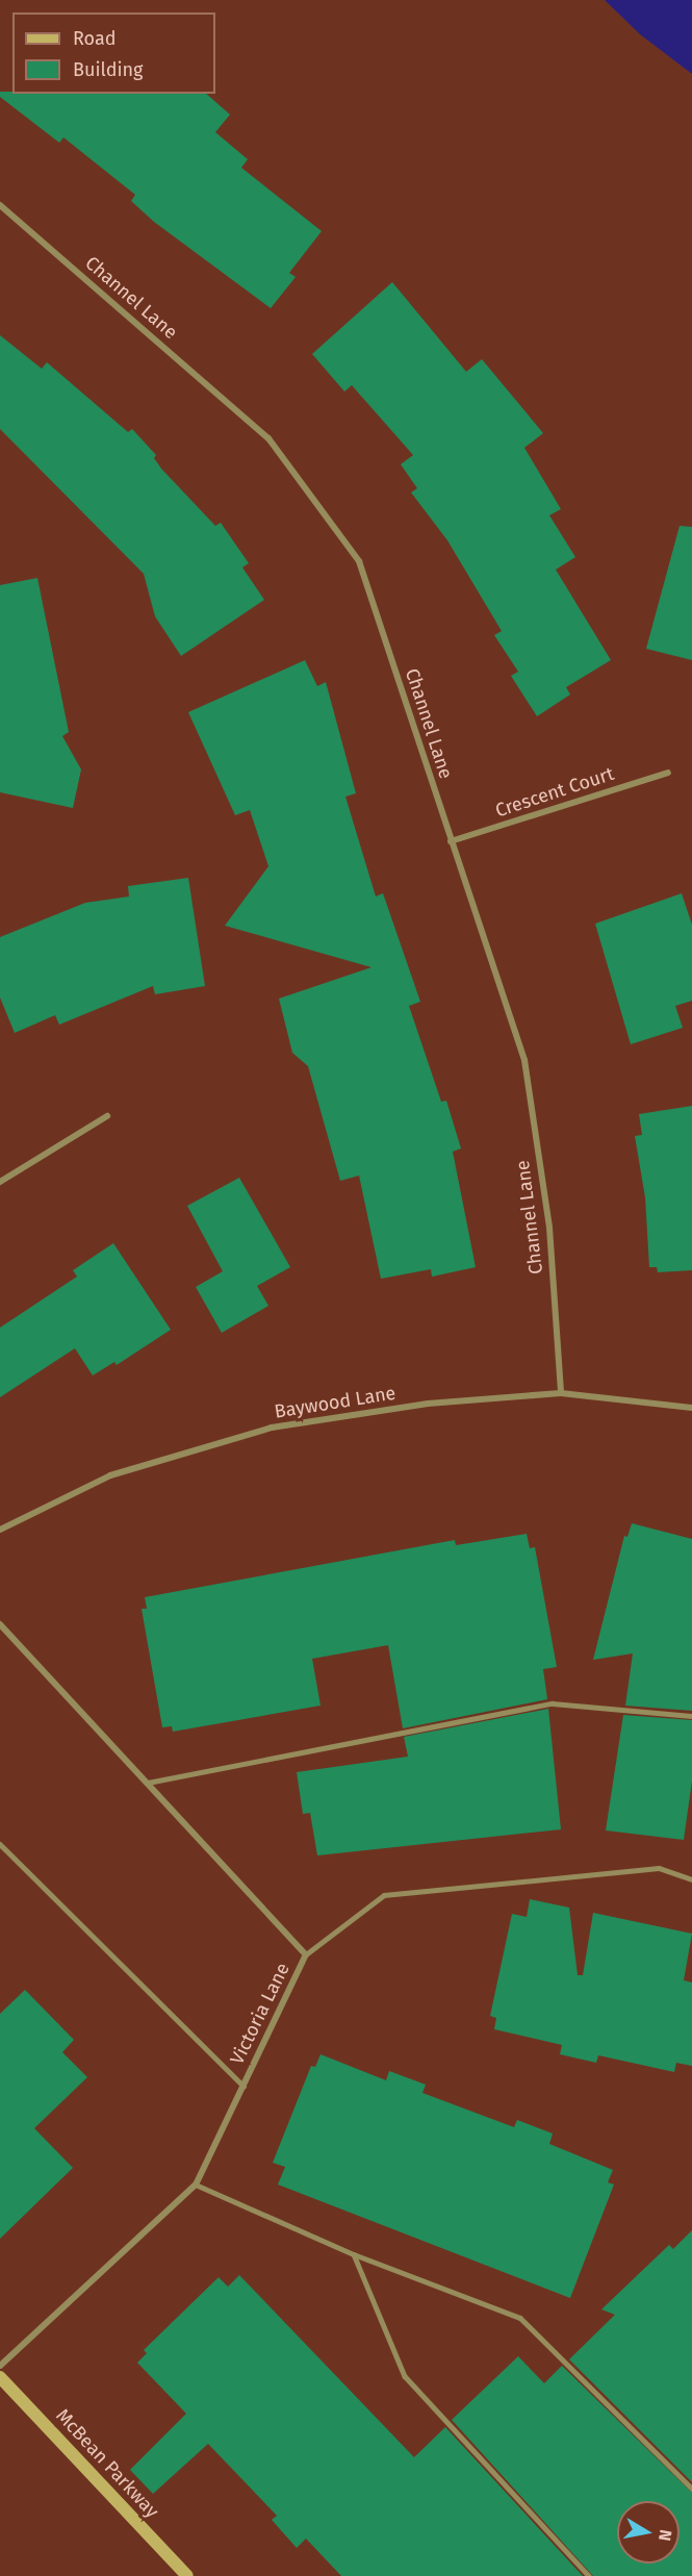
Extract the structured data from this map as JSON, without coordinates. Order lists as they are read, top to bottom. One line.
{"streets":{"main road":["McBean Parkway"],"street":["Channel Lane","Crescent Court","Baywood Lane","Victoria Lane"]},"crossings":[["Channel Lane","Crescent Court"],["Channel Lane","Baywood Lane"]],"legend":["Road","Building"],"north":"right"}
